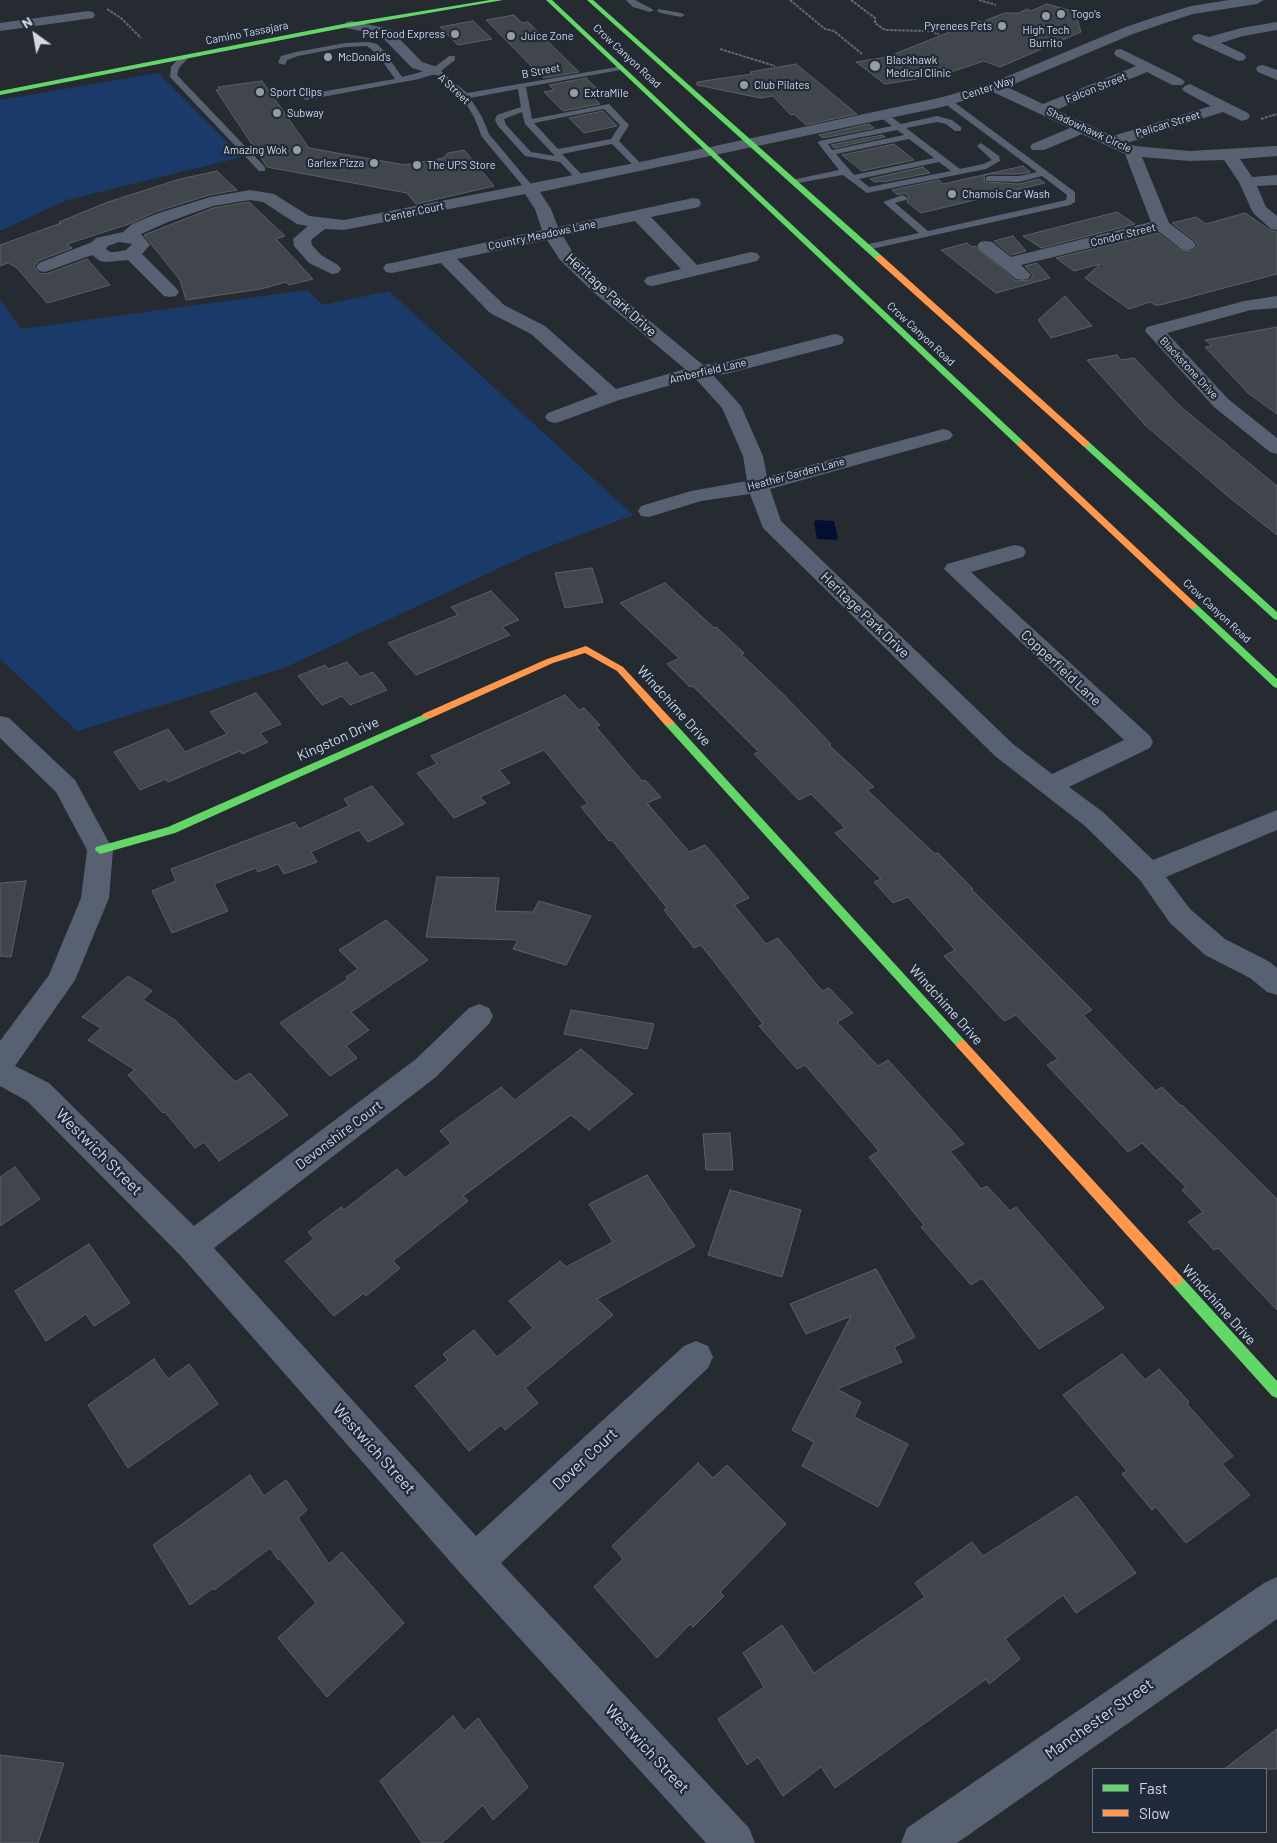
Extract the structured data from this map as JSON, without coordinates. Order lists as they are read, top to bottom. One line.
{"streets":{"main road":["Camino Tassajara","Crow Canyon Road","Windchime Drive","Kingston Drive"],"street":["Center Way","Falcon Street","A Street","Pelican Street","Shadowhawk Circle","Center Court","Country Meadows Lane","Condor Street","Heritage Park Drive","Blackstone Drive","Amberfield Lane","Heather Garden Lane","Copperfield Lane","Devonshire Court","Westwich Street","Dover Court","Manchester Street"],"lane":["B Street"]},"crossings":[["Camino Tassajara","A Street"],["Crow Canyon Road","B Street"],["Crow Canyon Road","Center Way"],["Crow Canyon Road","Center Court"],["B Street","A Street"],["Center Way","Shadowhawk Circle"],["Center Way","Center Court"],["Falcon Street","Shadowhawk Circle"],["A Street","Center Court"],["A Street","Heritage Park Drive"],["Pelican Street","Shadowhawk Circle"],["Shadowhawk Circle","Condor Street"],["Center Court","Heritage Park Drive"],["Country Meadows Lane","Heritage Park Drive"],["Heritage Park Drive","Amberfield Lane"],["Heritage Park Drive","Heather Garden Lane"],["Heritage Park Drive","Copperfield Lane"],["Windchime Drive","Kingston Drive"],["Devonshire Court","Westwich Street"],["Westwich Street","Dover Court"]],"places":["Togo's","High Tech Burrito","Pyrenees Pets","Pet Food Express","Juice Zone","McDonald's","Blackhawk Medical Clinic","Club Pilates","Sport Clips","ExtraMile","Subway","Amazing Wok","Garlex Pizza","The UPS Store","Chamois Car Wash"],"legend":["Fast","Slow"],"north":"top left"}
